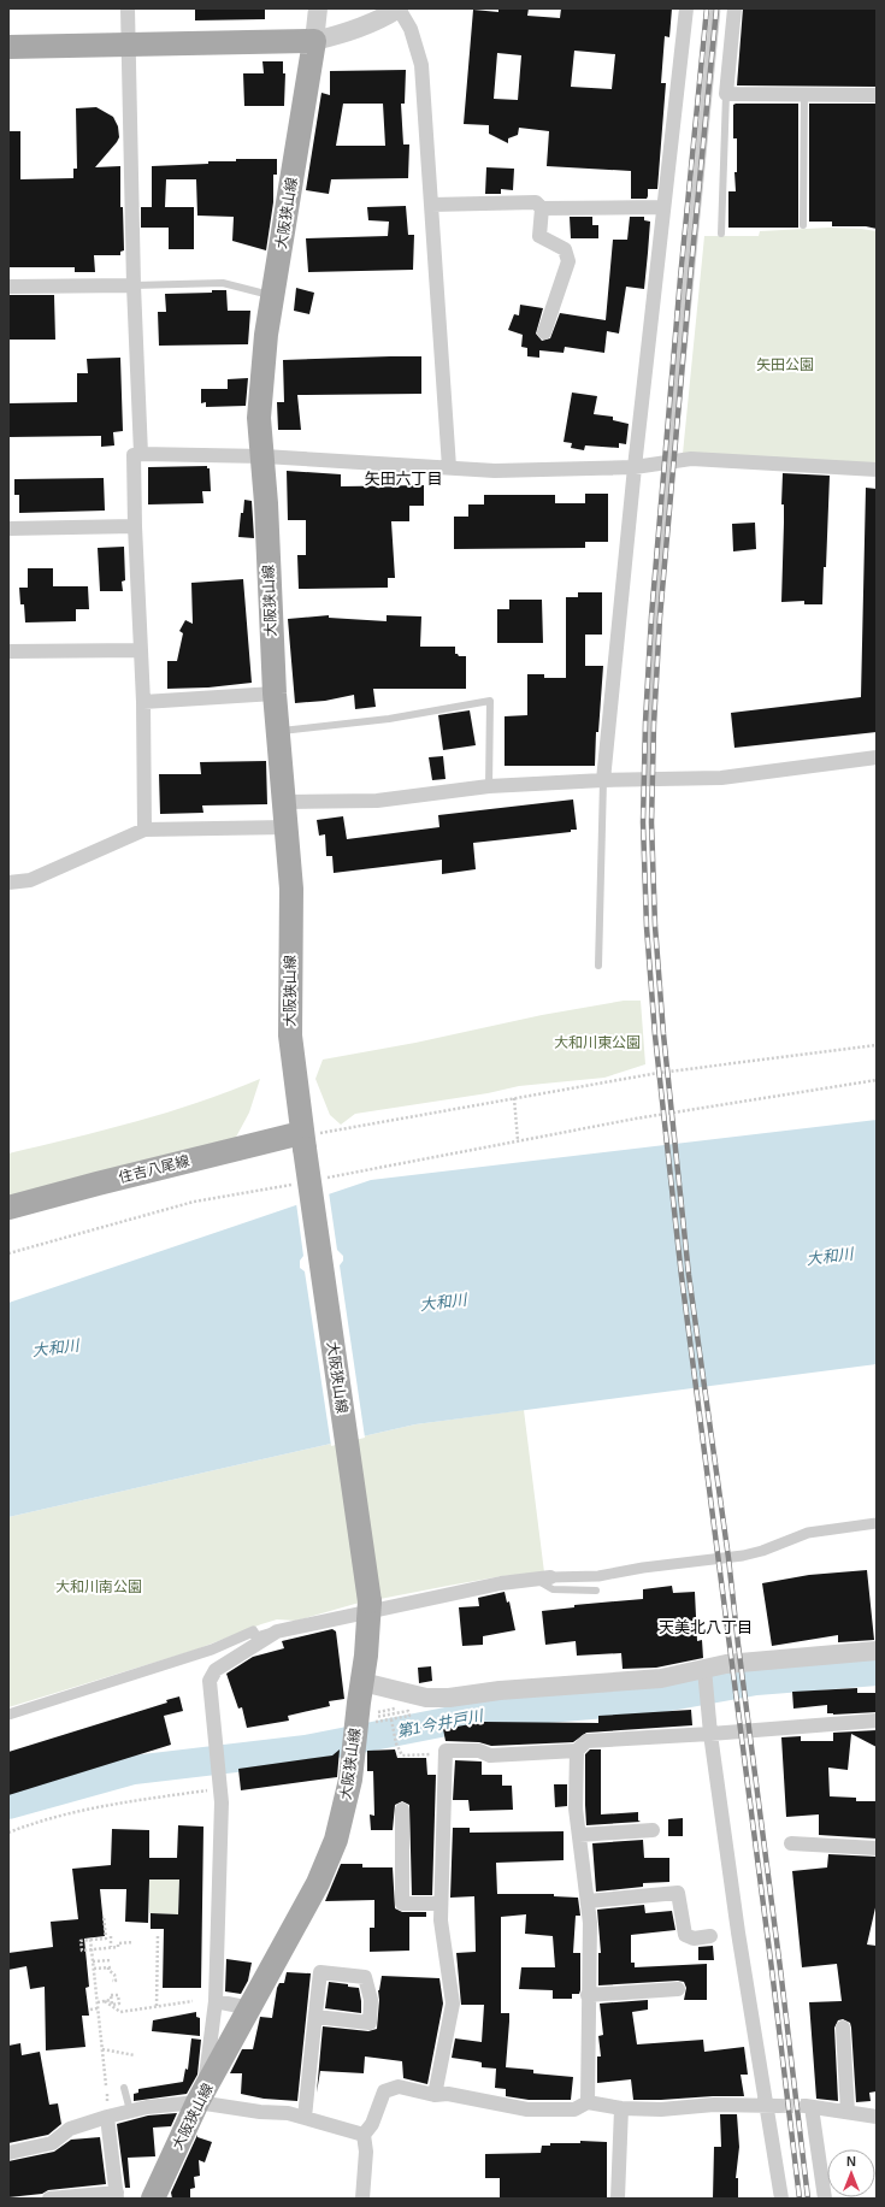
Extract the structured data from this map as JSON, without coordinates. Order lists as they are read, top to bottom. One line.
{"streets":{"main road":["大阪狭山線","住吉八尾線"]},"crossings":[["大阪狭山線","住吉八尾線"]],"districts":["矢田六丁目","天美北八丁目"],"water":["大和川","第1今井戸川"],"parks":["矢田公園","大和川東公園","大和川南公園"],"north":"top"}
